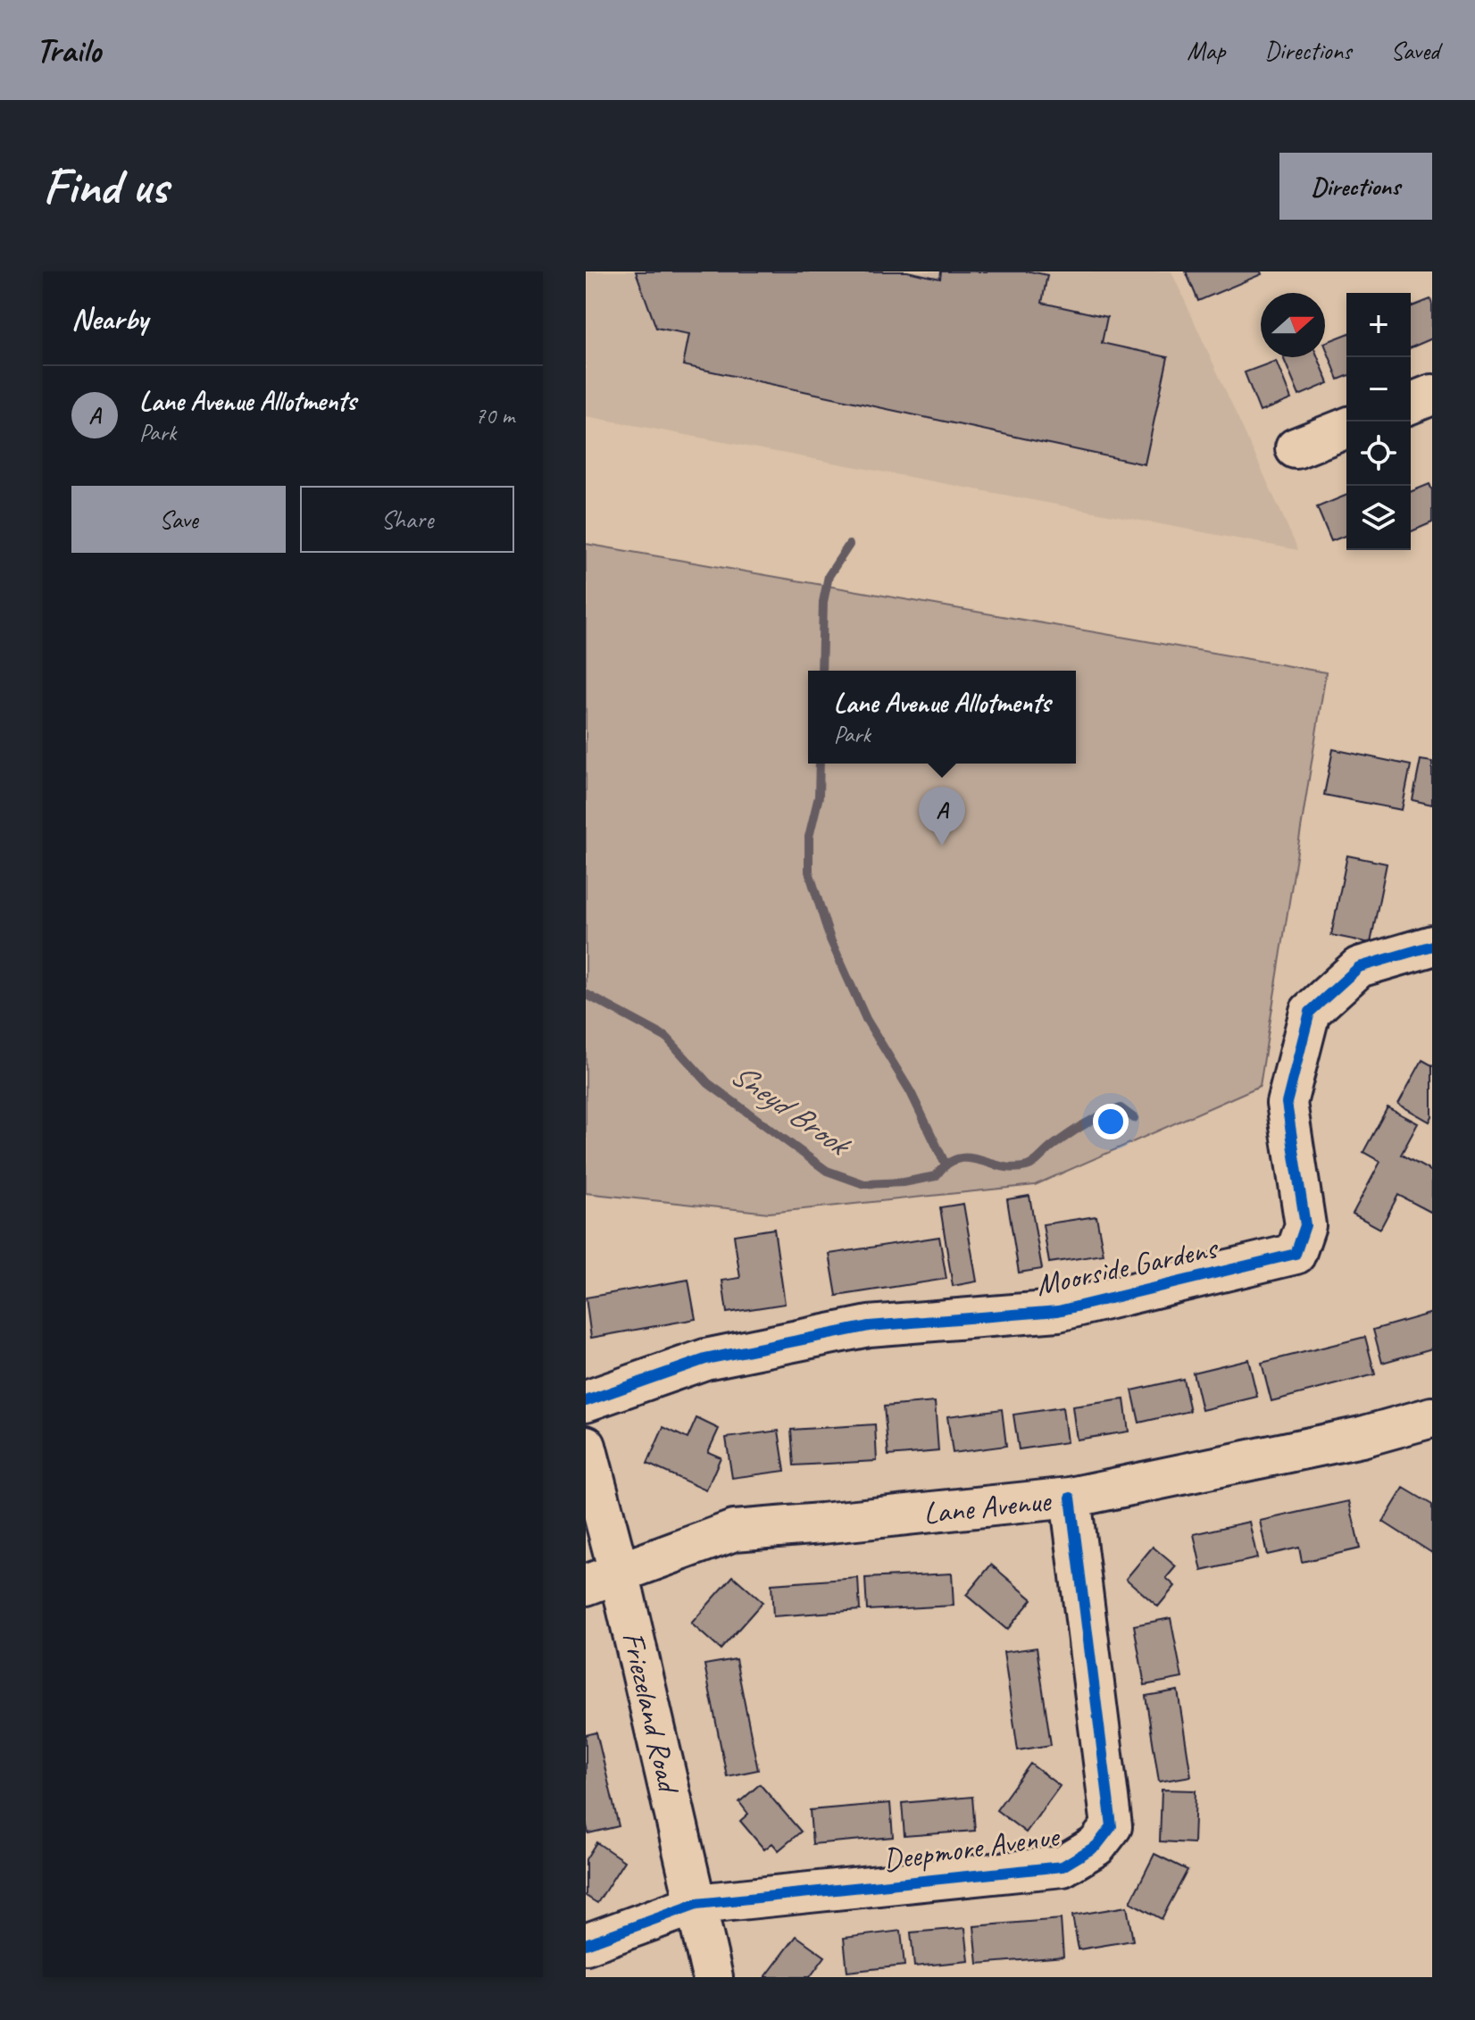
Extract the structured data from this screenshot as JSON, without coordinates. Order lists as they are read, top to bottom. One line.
{"streets":{"street":["Moorside Gardens","Lane Avenue","Friezeland Road","Deepmore Avenue"]},"crossings":[["Lane Avenue","Friezeland Road"],["Lane Avenue","Deepmore Avenue"],["Friezeland Road","Deepmore Avenue"]],"water":["Sneyd Brook"],"north":"right","page":{"header":"Trailo","nav":["Map","Directions","Saved"],"buttons":["Directions",["Save","Share"]],"title":"Find us","heading":"Nearby","map_buttons":["+","−"],"list":[{"mark":"A","name":"Lane Avenue Allotments","note":"Park","value":"70 m"}],"popup":["Lane Avenue Allotments","Park"],"pins":"A"}}
